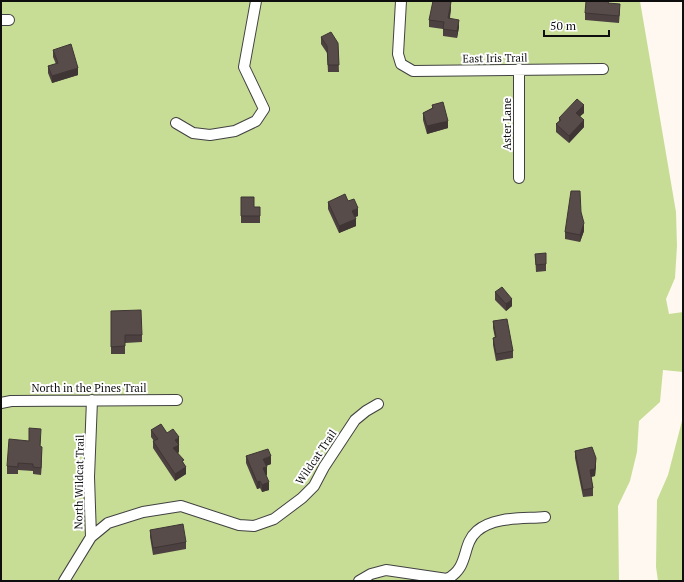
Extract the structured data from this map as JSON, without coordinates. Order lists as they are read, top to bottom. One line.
{"streets":{"street":["East Iris Trail","Aster Lane","North in the Pines Trail","Wildcat Trail","North Wildcat Trail"]},"crossings":[["East Iris Trail","Aster Lane"],["North in the Pines Trail","North Wildcat Trail"],["Wildcat Trail","North Wildcat Trail"]],"scale_bar":"50 m"}
